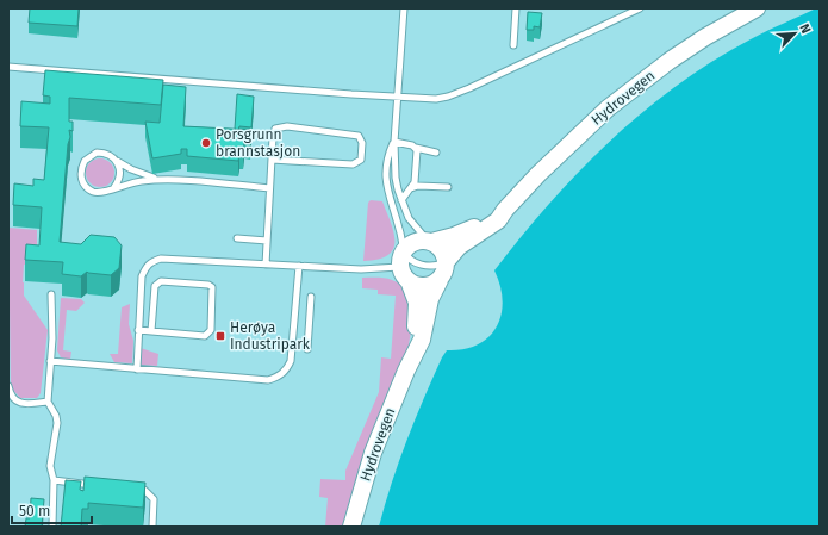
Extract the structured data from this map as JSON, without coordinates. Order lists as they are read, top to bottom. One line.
{"streets":{"street":["Hydrovegen"]},"places":{"other":["Porsgrunn brannstasjon"],"transit":["Herøya Industripark"]},"scale_bar":"50 m","north":"top right"}
